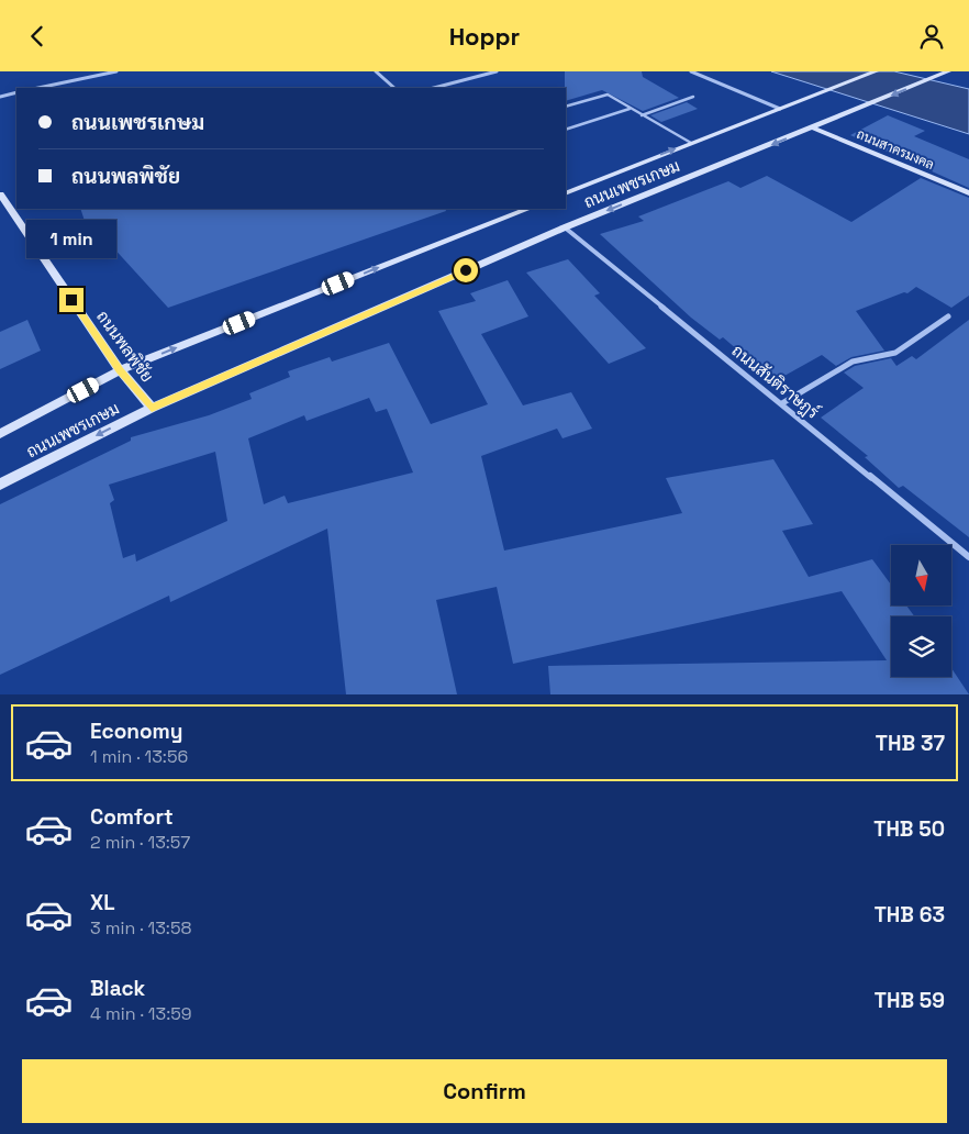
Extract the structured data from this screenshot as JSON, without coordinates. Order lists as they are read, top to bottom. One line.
{"streets":{"main road":["ถนนสาครมงคล","ถนนเพชรเกษม","ถนนพลพิชัย"],"street":["ถนนสันติราษฎร์"]},"crossings":[["ถนนสาครมงคล","ถนนเพชรเกษม"],["ถนนเพชรเกษม","ถนนพลพิชัย"],["ถนนเพชรเกษม","ถนนสันติราษฎร์"]],"north":"bottom","page":{"header":"Hoppr","banner":["ถนนเพชรเกษม","ถนนพลพิชัย"],"bubble":"1 min","list":[{"name":"Economy","note":"1 min · 13:56","value":"THB 37"},{"name":"Comfort","note":"2 min · 13:57","value":"THB 50"},{"name":"XL","note":"3 min · 13:58","value":"THB 63"},{"name":"Black","note":"4 min · 13:59","value":"THB 59"}],"buttons":"Confirm"}}
